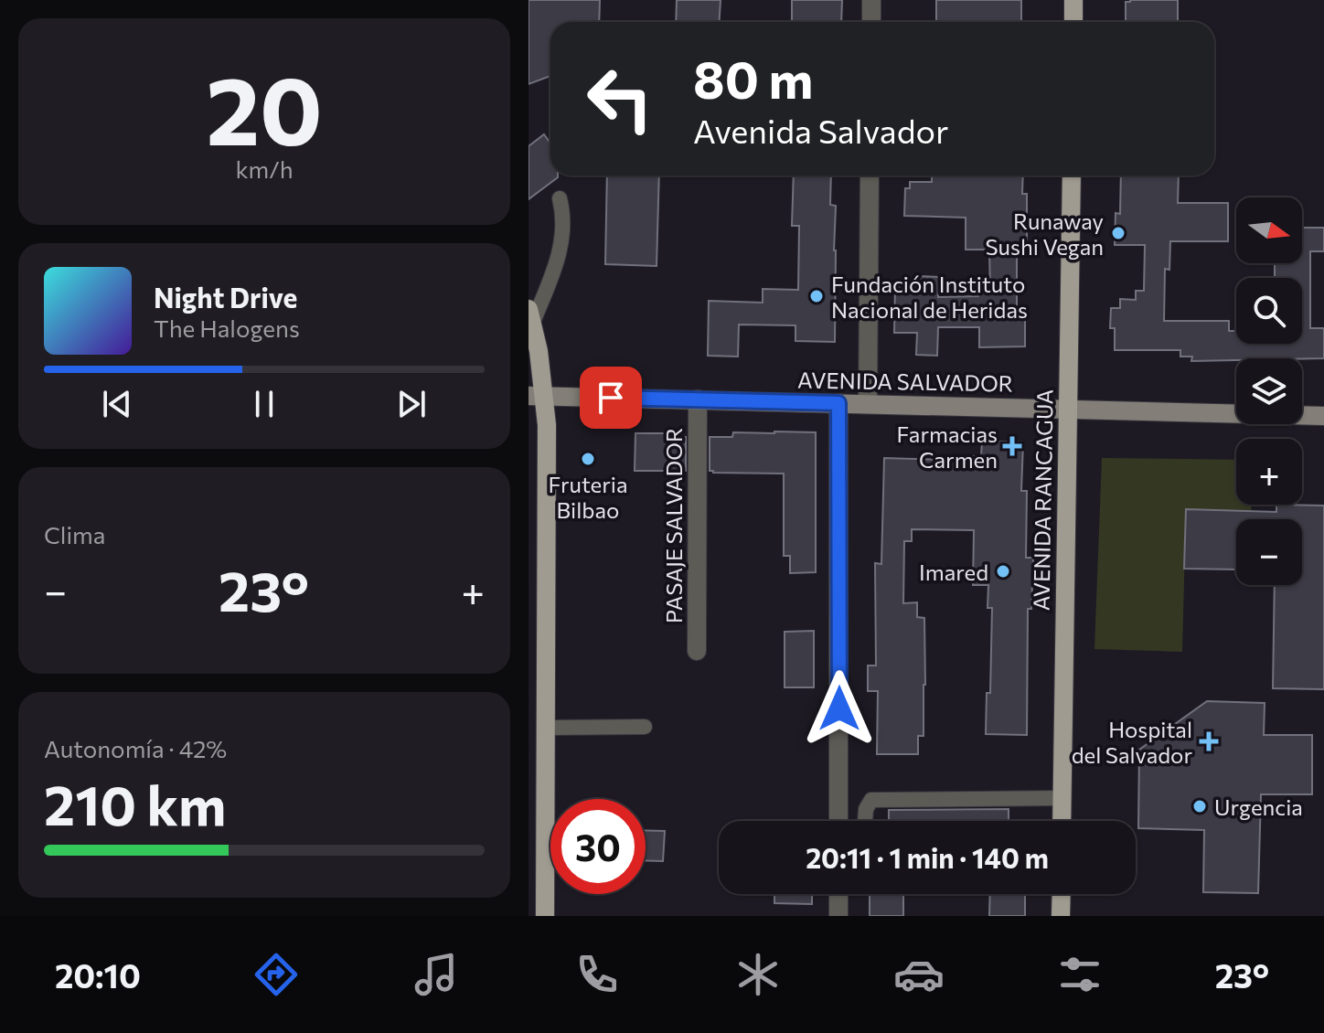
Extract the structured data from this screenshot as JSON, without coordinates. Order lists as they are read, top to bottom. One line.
{"streets":{"main road":["AVENIDA SALVADOR","AVENIDA RANCAGUA"],"street":["PASAJE SALVADOR"]},"crossings":[["AVENIDA SALVADOR","AVENIDA RANCAGUA"],["AVENIDA SALVADOR","PASAJE SALVADOR"]],"places":{"other":["Runaway Sushi Vegan","Fundación Instituto Nacional de Heridas","Fruteria Bilbao","Imared","Urgencia"],"health":["Farmacias Carmen","Hospital del Salvador"]},"north":"right","page":{"tile":[["20","km/h"],"Clima",["Autonomía · 42%","210 km"]],"turn":["80 m","Avenida Salvador"],"map_buttons":["+","−"],"song":["Night Drive","The Halogens"],"heat":["−","23°","+"],"limit":"30","trip":"20:11 · 1 min · 140 m","tabs":["20:10","23°"]}}
